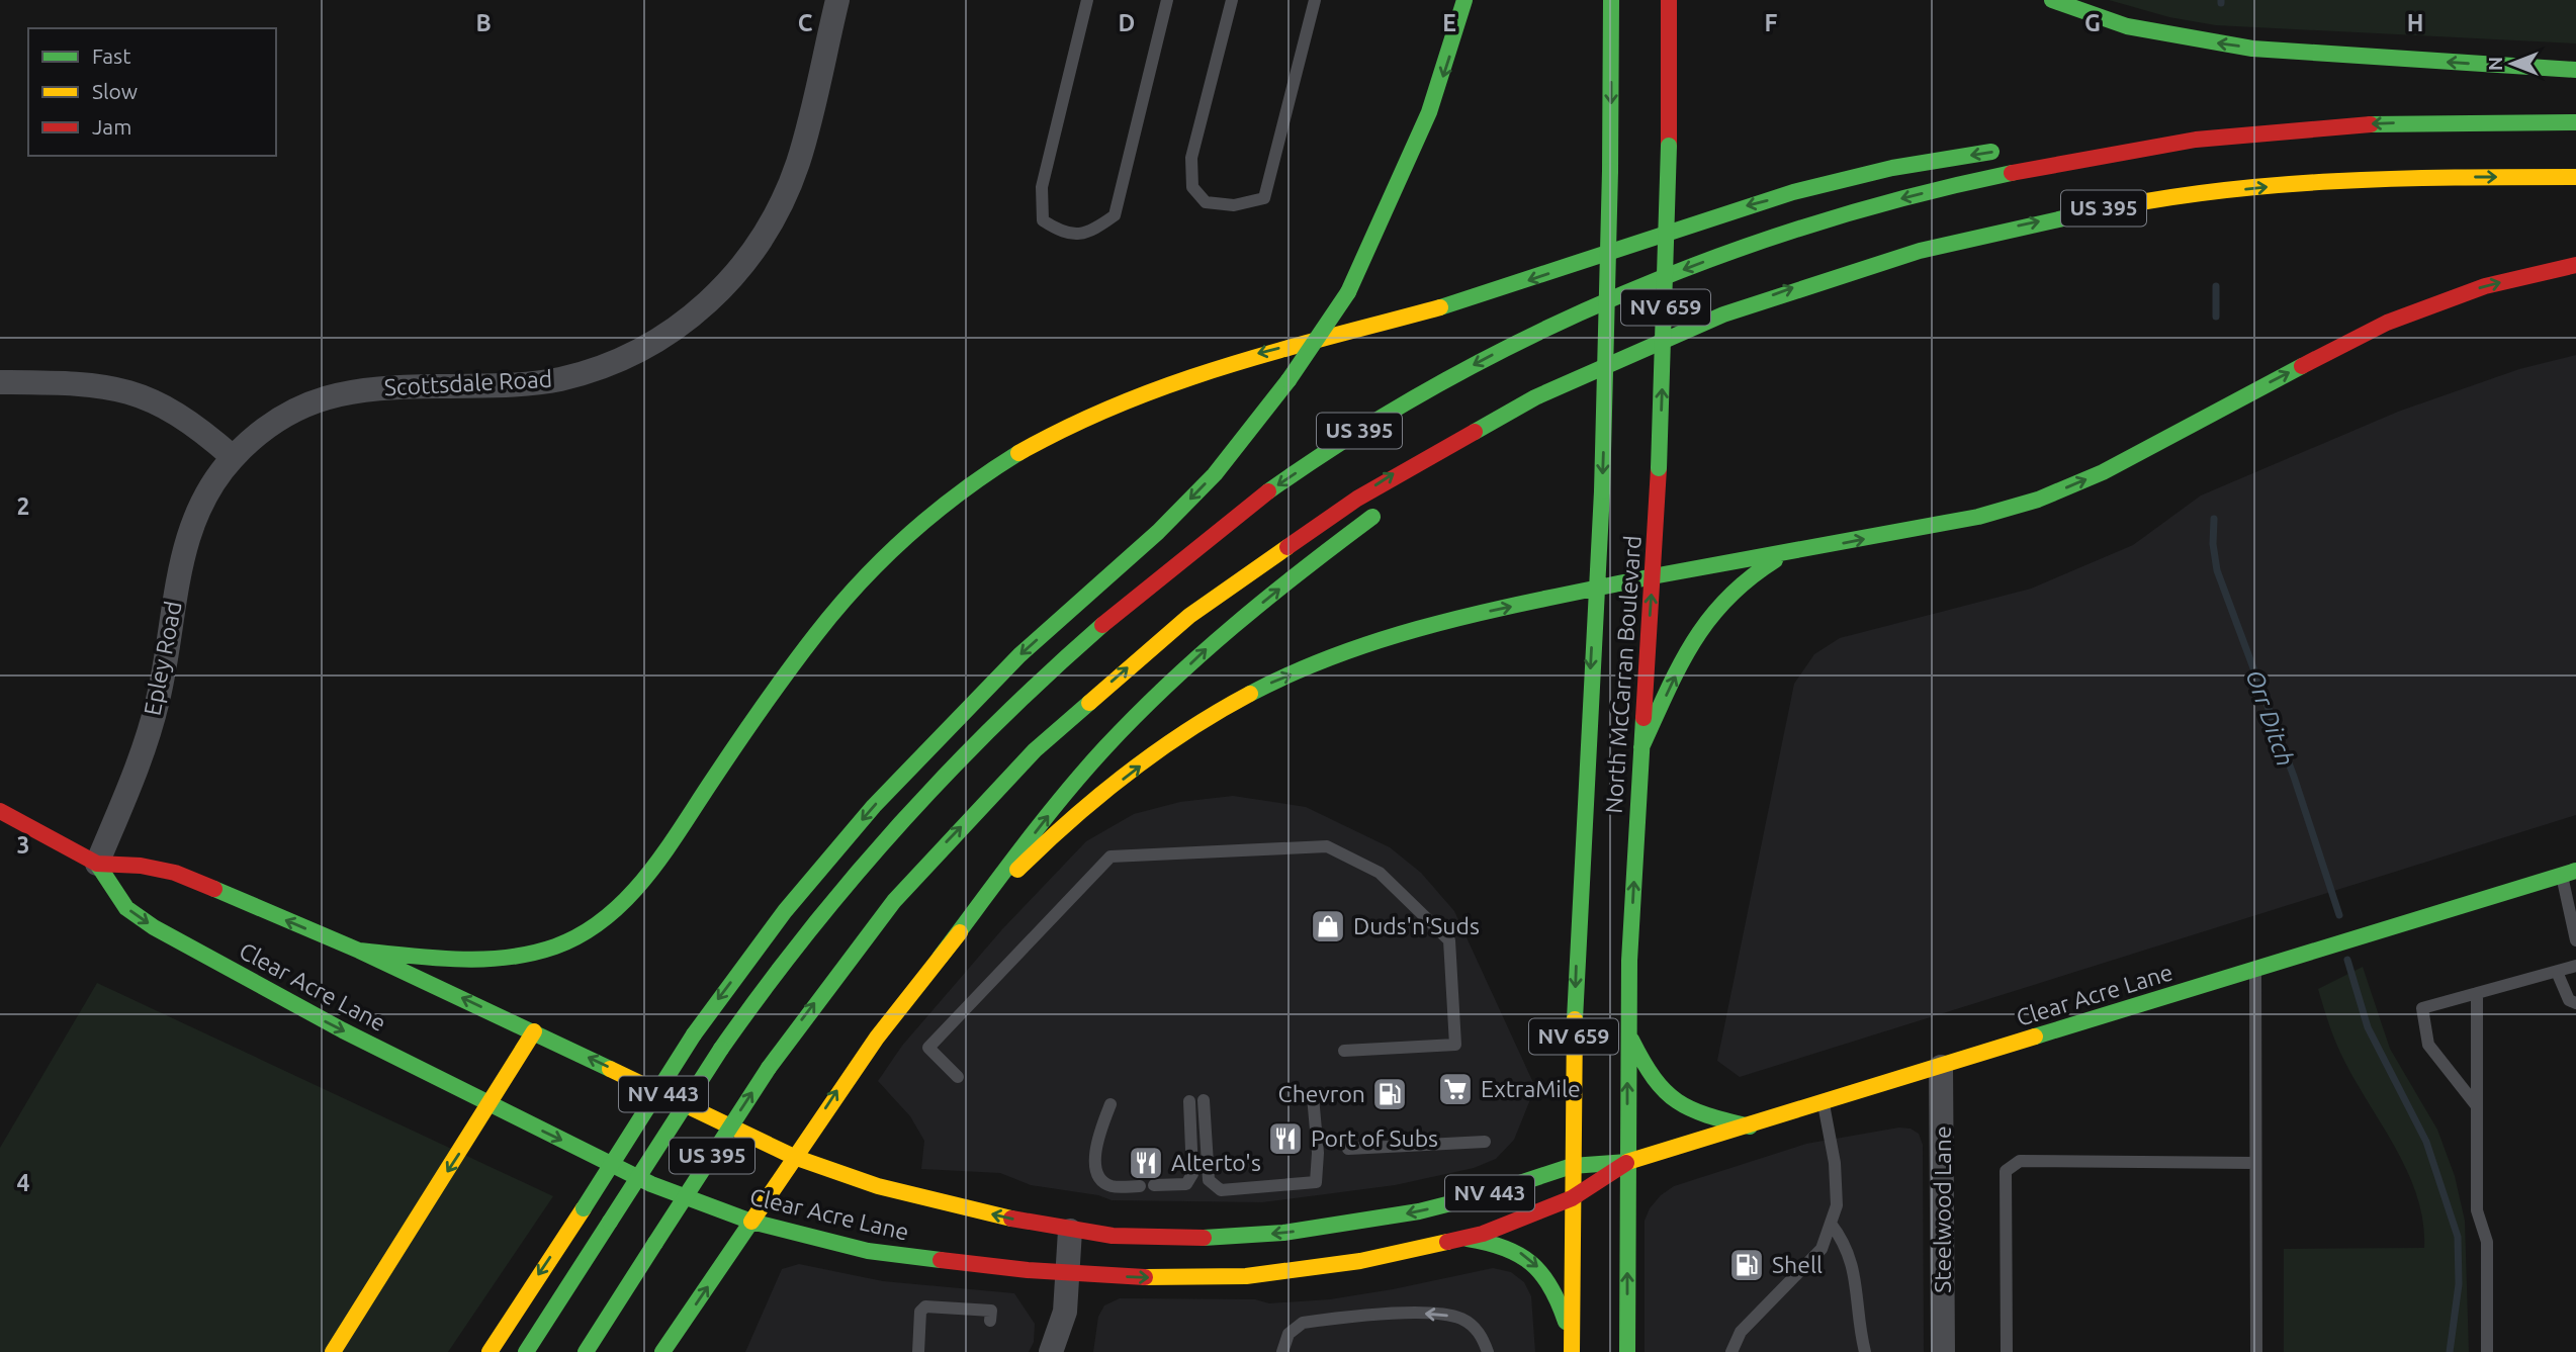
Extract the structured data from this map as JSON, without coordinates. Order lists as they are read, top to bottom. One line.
{"streets":{"main road":["US 395","NV 659","North McCarran Boulevard","Clear Acre Lane","NV 443"],"street":["Scottsdale Road","Epley Road","Steelwood Lane"]},"crossings":[["Scottsdale Road","Epley Road"],["Epley Road","Clear Acre Lane"],["North McCarran Boulevard","Clear Acre Lane"],["Clear Acre Lane","Steelwood Lane"]],"water":["Orr Ditch"],"places":{"shop":["Duds'n'Suds"],"supermarket":["ExtraMile"],"fuel station":["Chevron","Shell"],"restaurant":["Port of Subs","Alterto's"]},"legend":["Fast","Slow","Jam"],"north":"left","grid":{"columns":["B","C","D","E","F","G","H"],"rows":["2","3","4"]}}
